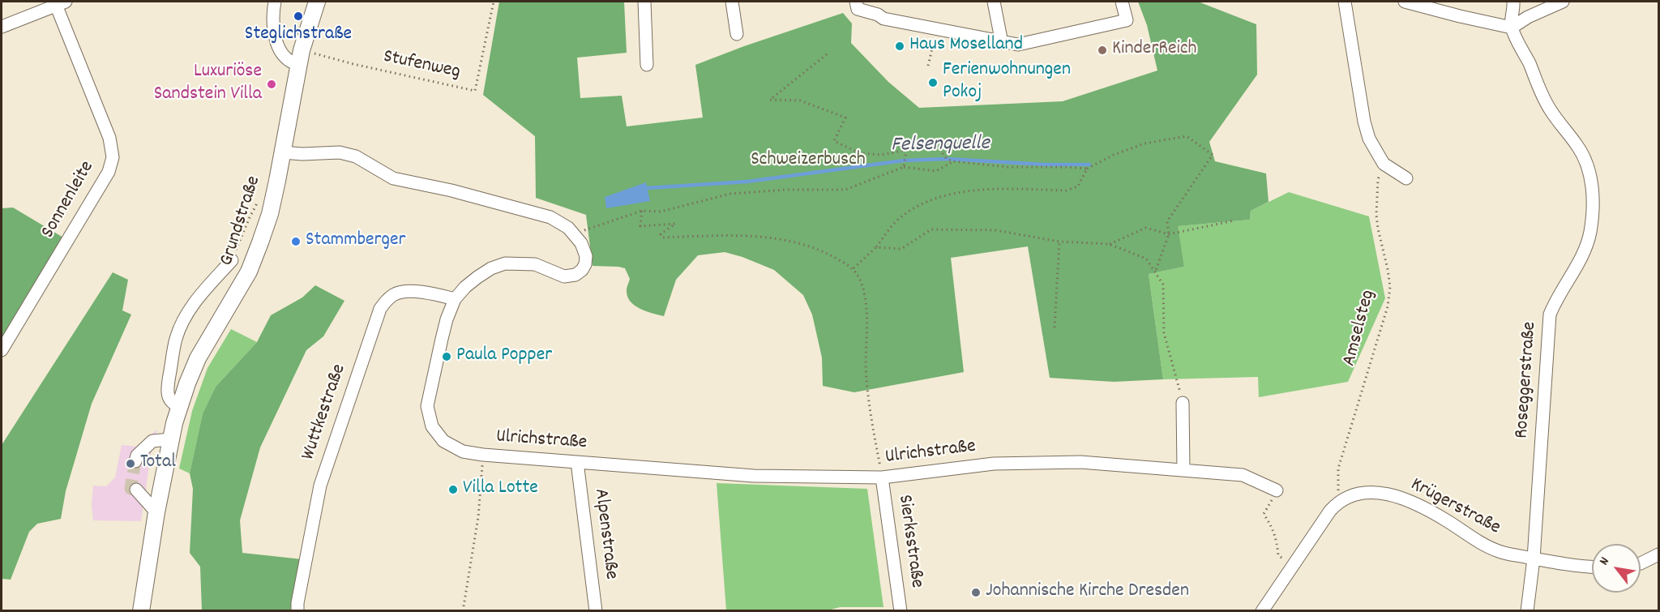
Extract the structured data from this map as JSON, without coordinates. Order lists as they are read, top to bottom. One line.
{"streets":{"main road":["Grundstraße"],"street":["Sonnenleite","Roseggerstraße","Wuttkestraße","Ulrichstraße","Krügerstraße","Alpenstraße","Sierksstraße"],"path":["Stufenweg","Amselsteg"]},"crossings":[["Stufenweg","Grundstraße"],["Grundstraße","Ulrichstraße"],["Amselsteg","Krügerstraße"],["Roseggerstraße","Krügerstraße"],["Wuttkestraße","Ulrichstraße"],["Ulrichstraße","Alpenstraße"],["Ulrichstraße","Sierksstraße"]],"water":["Felsenquelle"],"parks":["Schweizerbusch"],"places":["Steglichstraße","Haus Moselland","KinderReich","Ferienwohnungen Pokoj","Luxuriöse Sandstein Villa","Stammberger","Paula Popper","Total","Villa Lotte","Johannische Kirche Dresden"],"north":"top left"}
